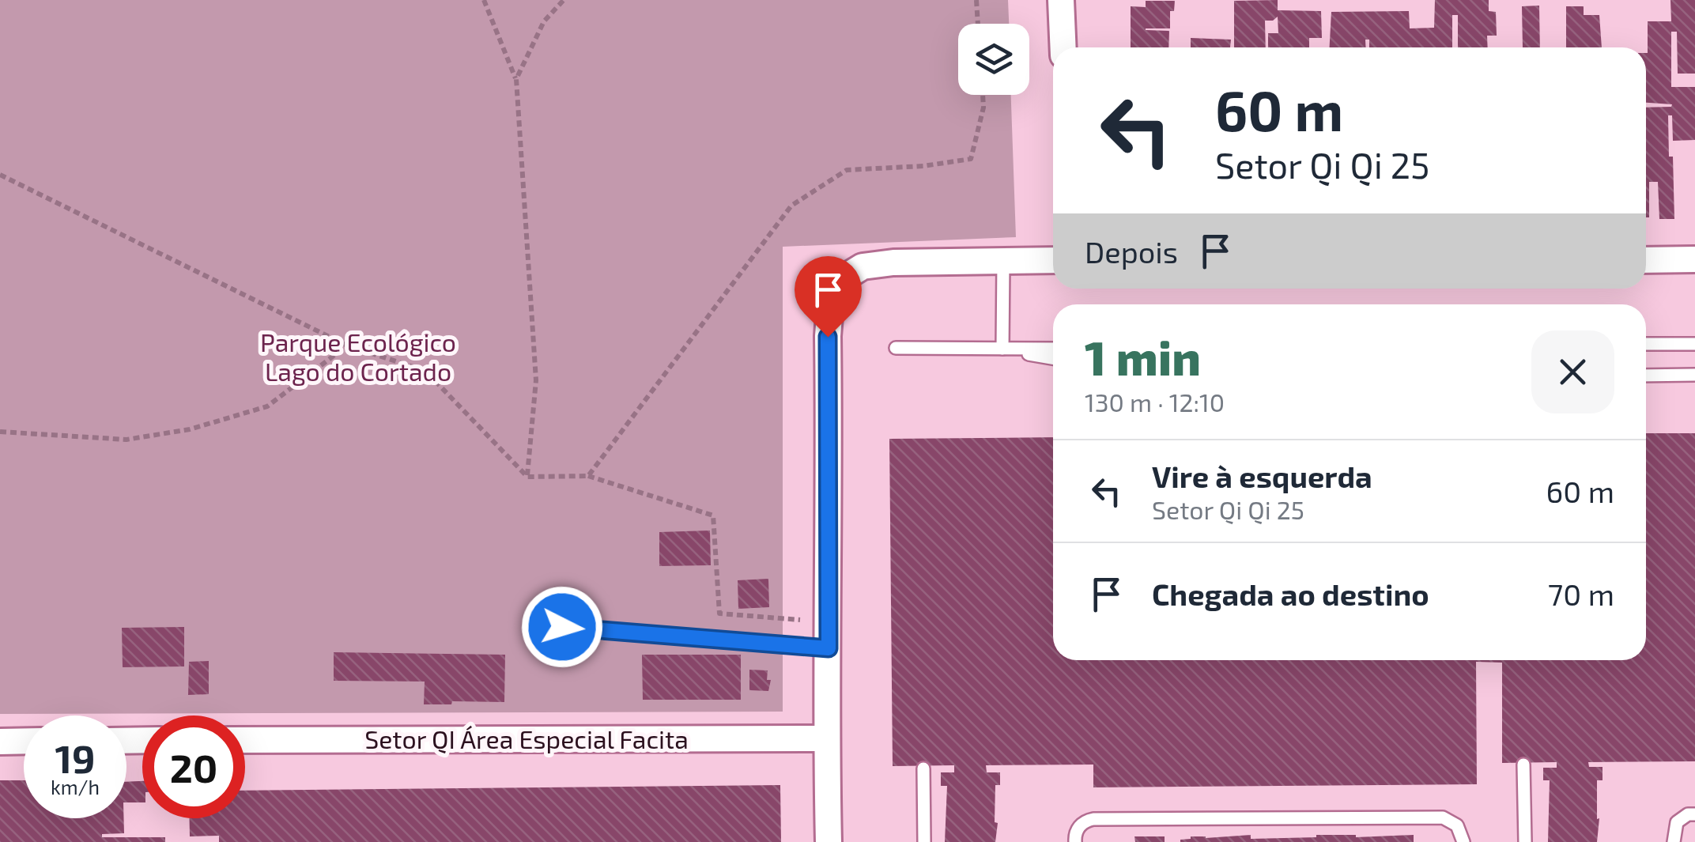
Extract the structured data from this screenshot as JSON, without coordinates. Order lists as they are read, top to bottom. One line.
{"streets":{"street":["Setor QI Área Especial Facita"]},"parks":["Parque Ecológico Lago do Cortado"],"page":{"turn":["60 m","Setor Qi Qi 25"],"then":"Depois","heading":["1 min","130 m · 12:10"],"list":[{"name":"Vire à esquerda","note":"Setor Qi Qi 25","value":"60 m"},{"name":"Chegada ao destino","value":"70 m"}],"speed":"19 km/h","limit":"20"}}
